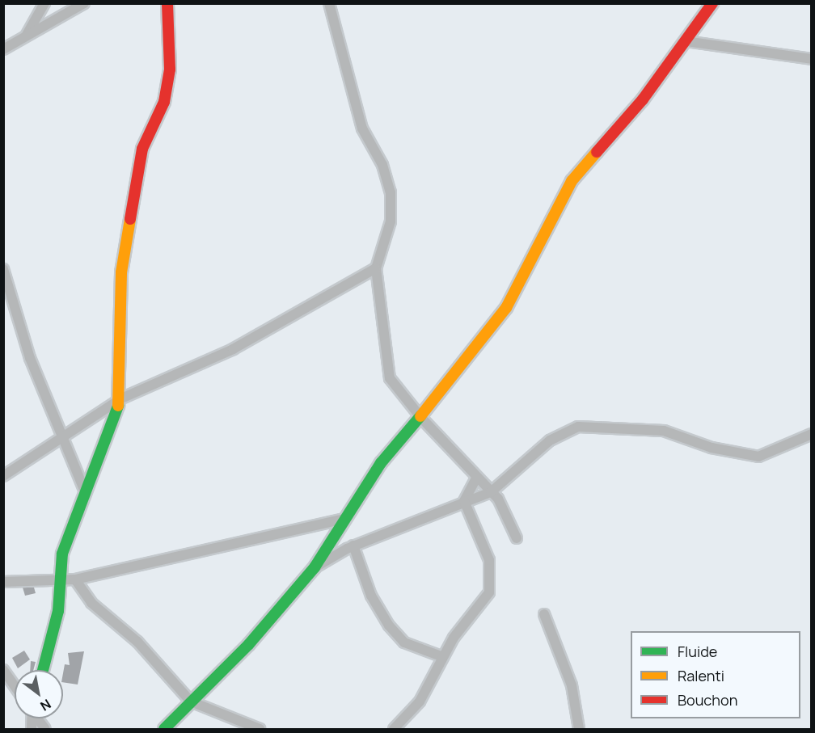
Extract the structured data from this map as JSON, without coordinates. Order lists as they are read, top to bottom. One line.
{"legend":["Fluide","Ralenti","Bouchon"],"north":"bottom right"}
